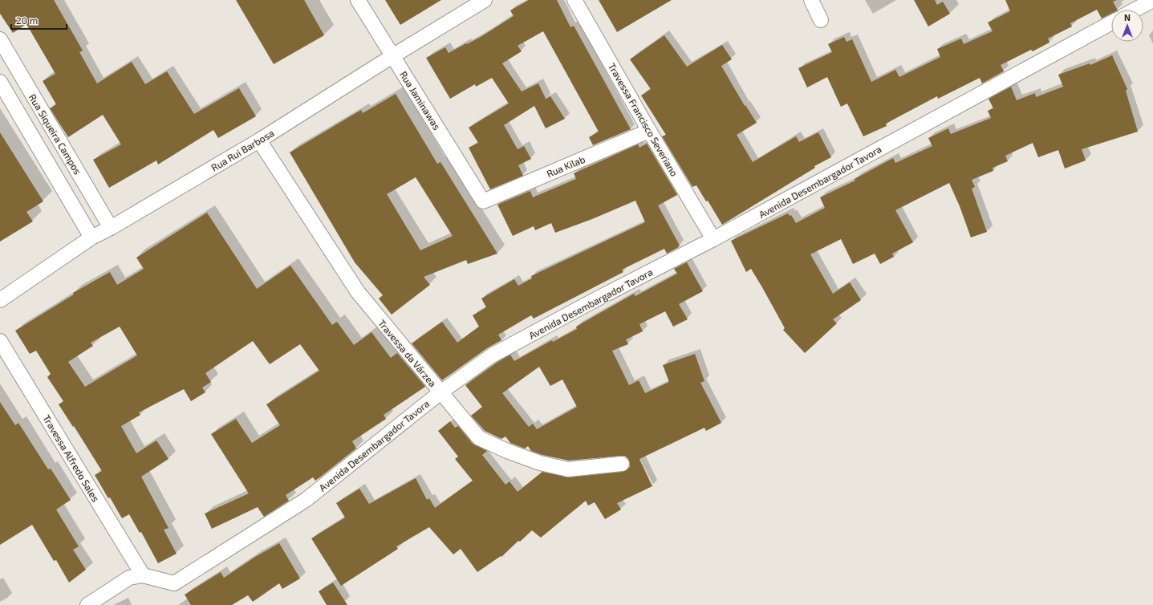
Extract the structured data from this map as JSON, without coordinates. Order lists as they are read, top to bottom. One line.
{"streets":{"street":["Rua Jaminawas","Travessa Francisco Severiano","Rua Siqueira Campos","Rua Rui Barbosa","Rua Kilab","Avenida Desembargador Tavora","Travessa da Várzea","Travessa Alfredo Sales"]},"crossings":[["Rua Jaminawas","Rua Rui Barbosa"],["Rua Jaminawas","Rua Kilab"],["Travessa Francisco Severiano","Rua Kilab"],["Travessa Francisco Severiano","Avenida Desembargador Tavora"],["Rua Siqueira Campos","Rua Rui Barbosa"],["Rua Rui Barbosa","Travessa da Várzea"],["Avenida Desembargador Tavora","Travessa da Várzea"],["Avenida Desembargador Tavora","Travessa Alfredo Sales"]],"scale_bar":"20 m","north":"top"}
